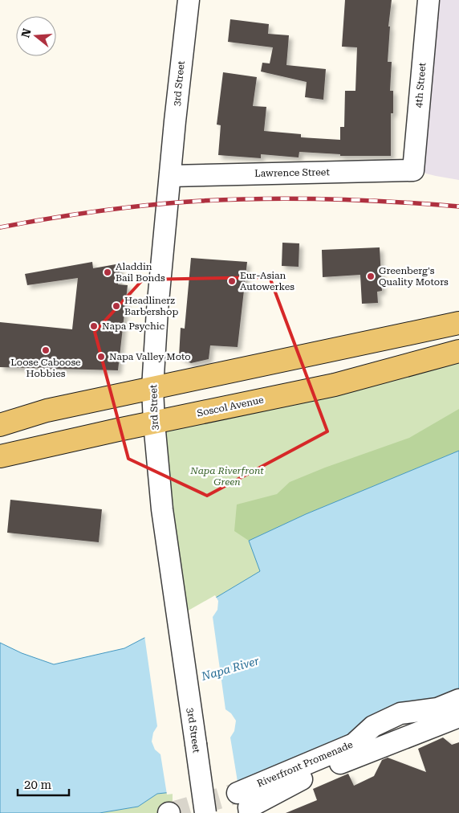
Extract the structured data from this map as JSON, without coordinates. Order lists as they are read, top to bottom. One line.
{"streets":{"main road":["Soscol Avenue"],"street":["3rd Street","4th Street","Lawrence Street","Riverfront Promenade"]},"crossings":[["3rd Street","Lawrence Street"],["3rd Street","Soscol Avenue"],["4th Street","Lawrence Street"]],"water":["Napa River"],"parks":["Napa Riverfront Green"],"places":["Aladdin Bail Bonds","Greenberg's Quality Motors","Eur-Asian Autowerkes","Headlinerz Barbershop","Napa Psychic","Loose Caboose Hobbies","Napa Valley Moto"],"scale_bar":"20 m","north":"left"}
